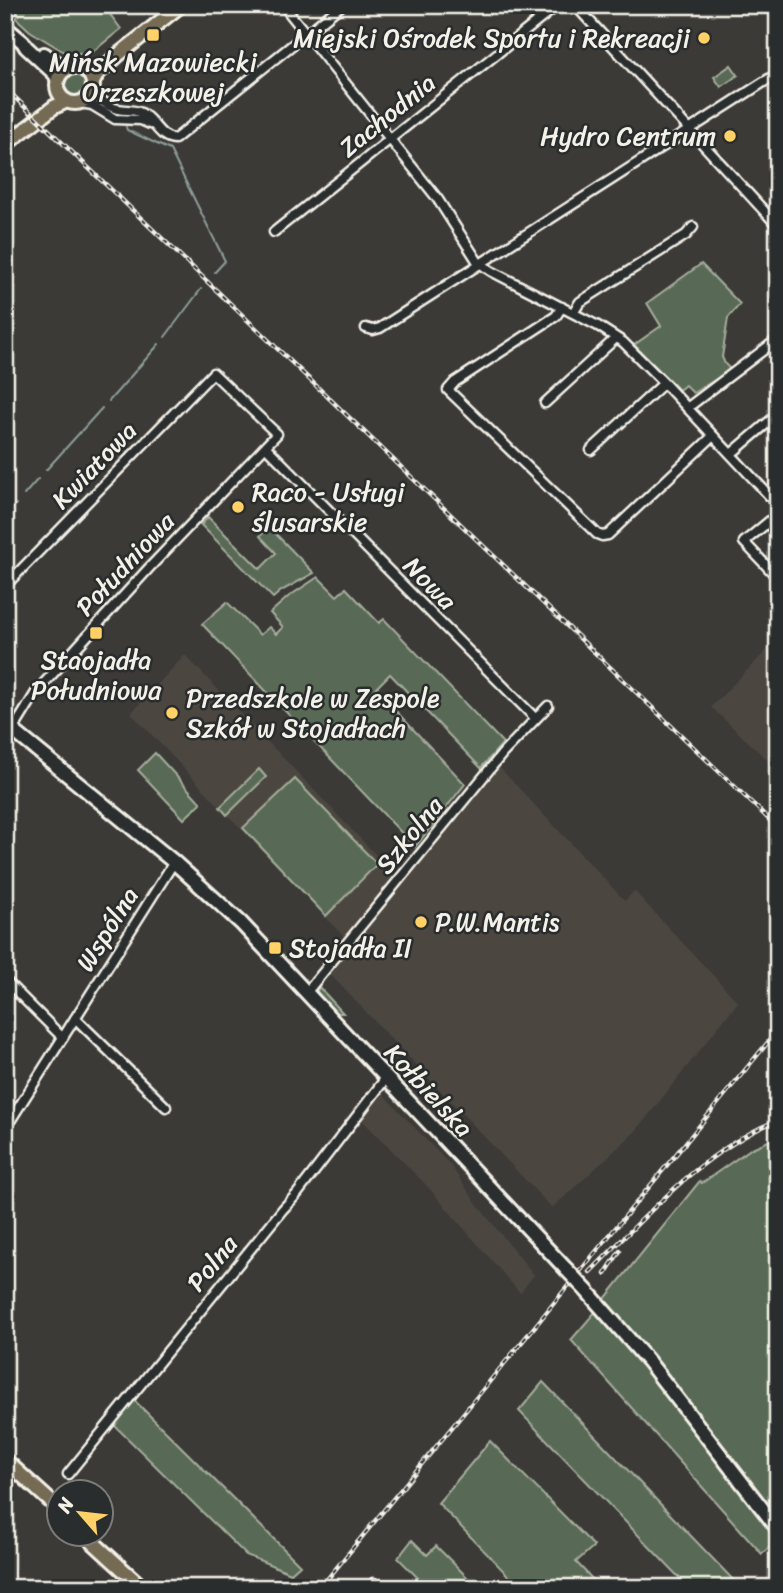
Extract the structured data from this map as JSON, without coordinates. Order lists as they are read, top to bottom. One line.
{"streets":{"street":["Zachodnia","Kwiatowa","Południowa","Nowa","Szkolna","Wspólna","Kołbielska","Polna"]},"crossings":[["Kwiatowa","Południowa"],["Południowa","Nowa"],["Południowa","Kołbielska"],["Nowa","Szkolna"],["Szkolna","Kołbielska"],["Wspólna","Kołbielska"],["Kołbielska","Polna"]],"places":{"transit":["Mińsk Mazowiecki Orzeszkowej","Staojadła Południowa","Stojadła II"],"other":["Miejski Ośrodek Sportu i Rekreacji","Hydro Centrum","Raco - Usługi ślusarskie","Przedszkole w Zespole Szkół w Stojadłach","P.W.Mantis"]},"north":"top left"}
